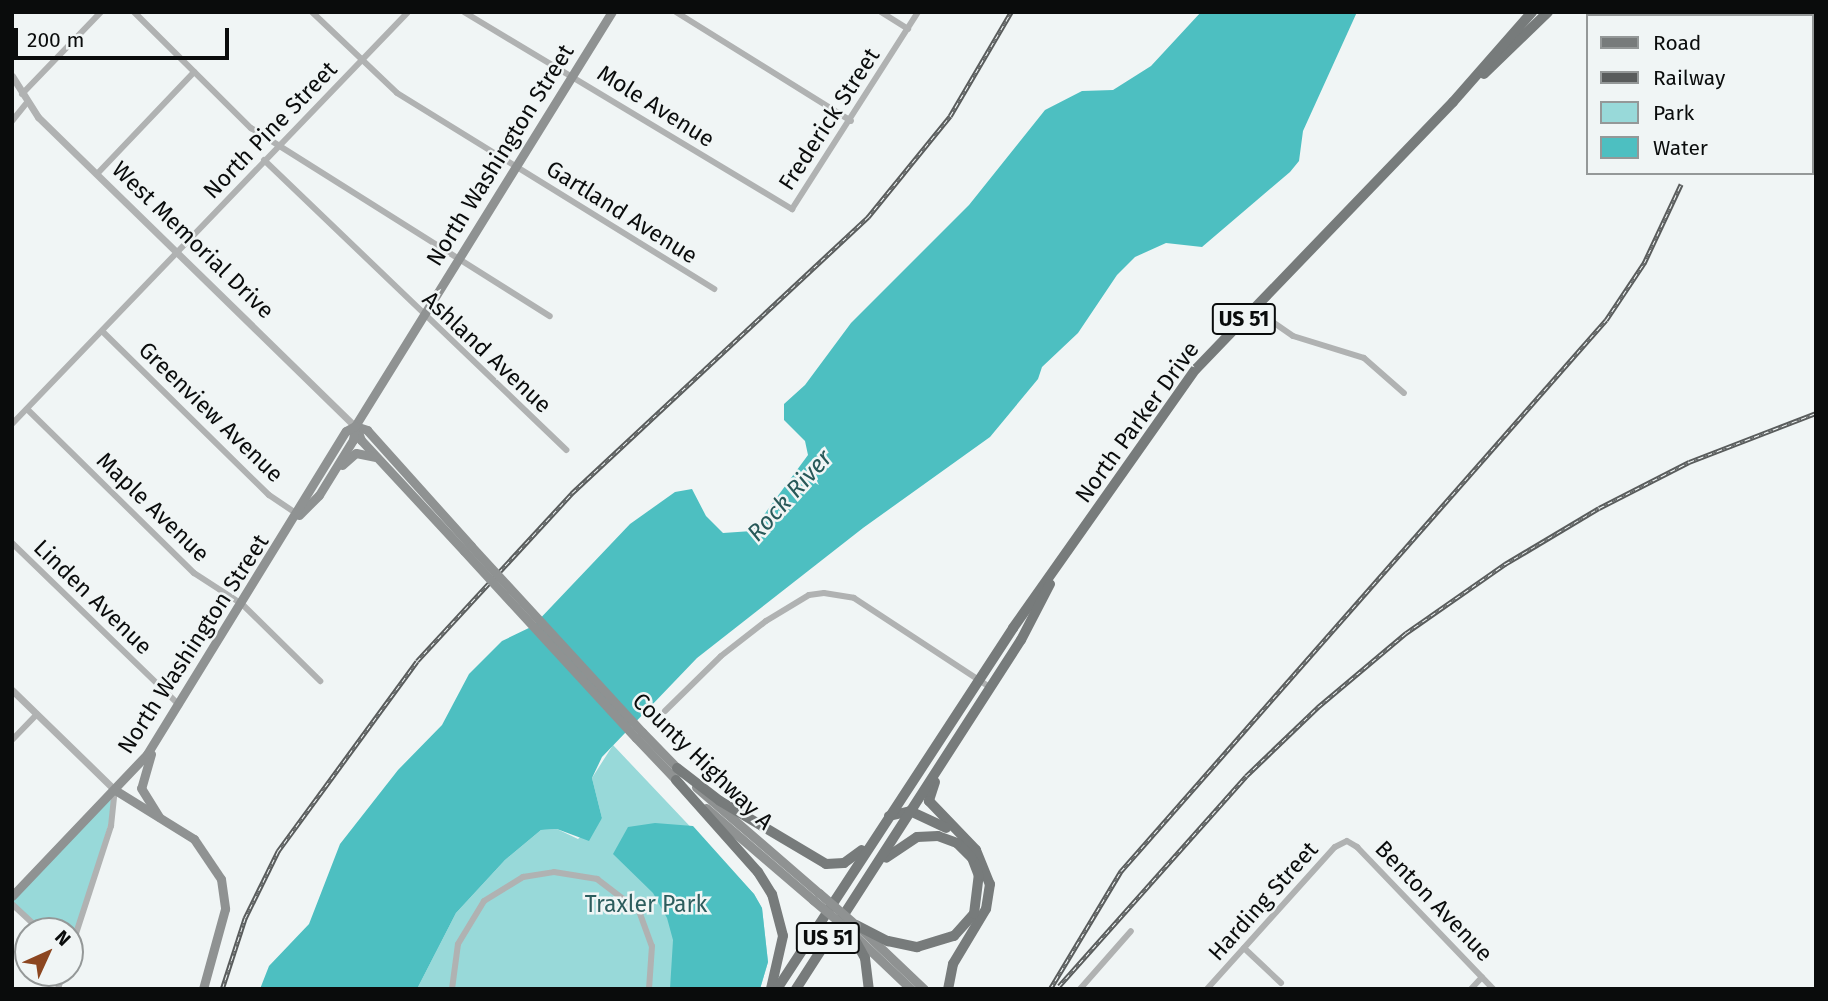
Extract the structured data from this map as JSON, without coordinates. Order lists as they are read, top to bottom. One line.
{"streets":{"main road":["North Washington Street","West Memorial Drive","US 51","North Parker Drive","County Highway A"],"street":["Mole Avenue","Frederick Street","North Pine Street","Gartland Avenue","Ashland Avenue","Greenview Avenue","Maple Avenue","Linden Avenue","Harding Street","Benton Avenue"]},"crossings":[["Mole Avenue","Frederick Street"],["Mole Avenue","North Washington Street"],["North Pine Street","Gartland Avenue"],["North Pine Street","West Memorial Drive"],["North Pine Street","Ashland Avenue"],["North Pine Street","Greenview Avenue"],["North Pine Street","Maple Avenue"],["North Washington Street","Gartland Avenue"],["North Washington Street","West Memorial Drive"],["North Washington Street","Ashland Avenue"],["North Washington Street","Greenview Avenue"],["North Washington Street","Maple Avenue"],["North Washington Street","Linden Avenue"],["West Memorial Drive","County Highway A"],["Harding Street","Benton Avenue"]],"water":["Rock River"],"parks":["Traxler Park"],"legend":["Road","Railway","Park","Water"],"scale_bar":"200 m","north":"top right"}
